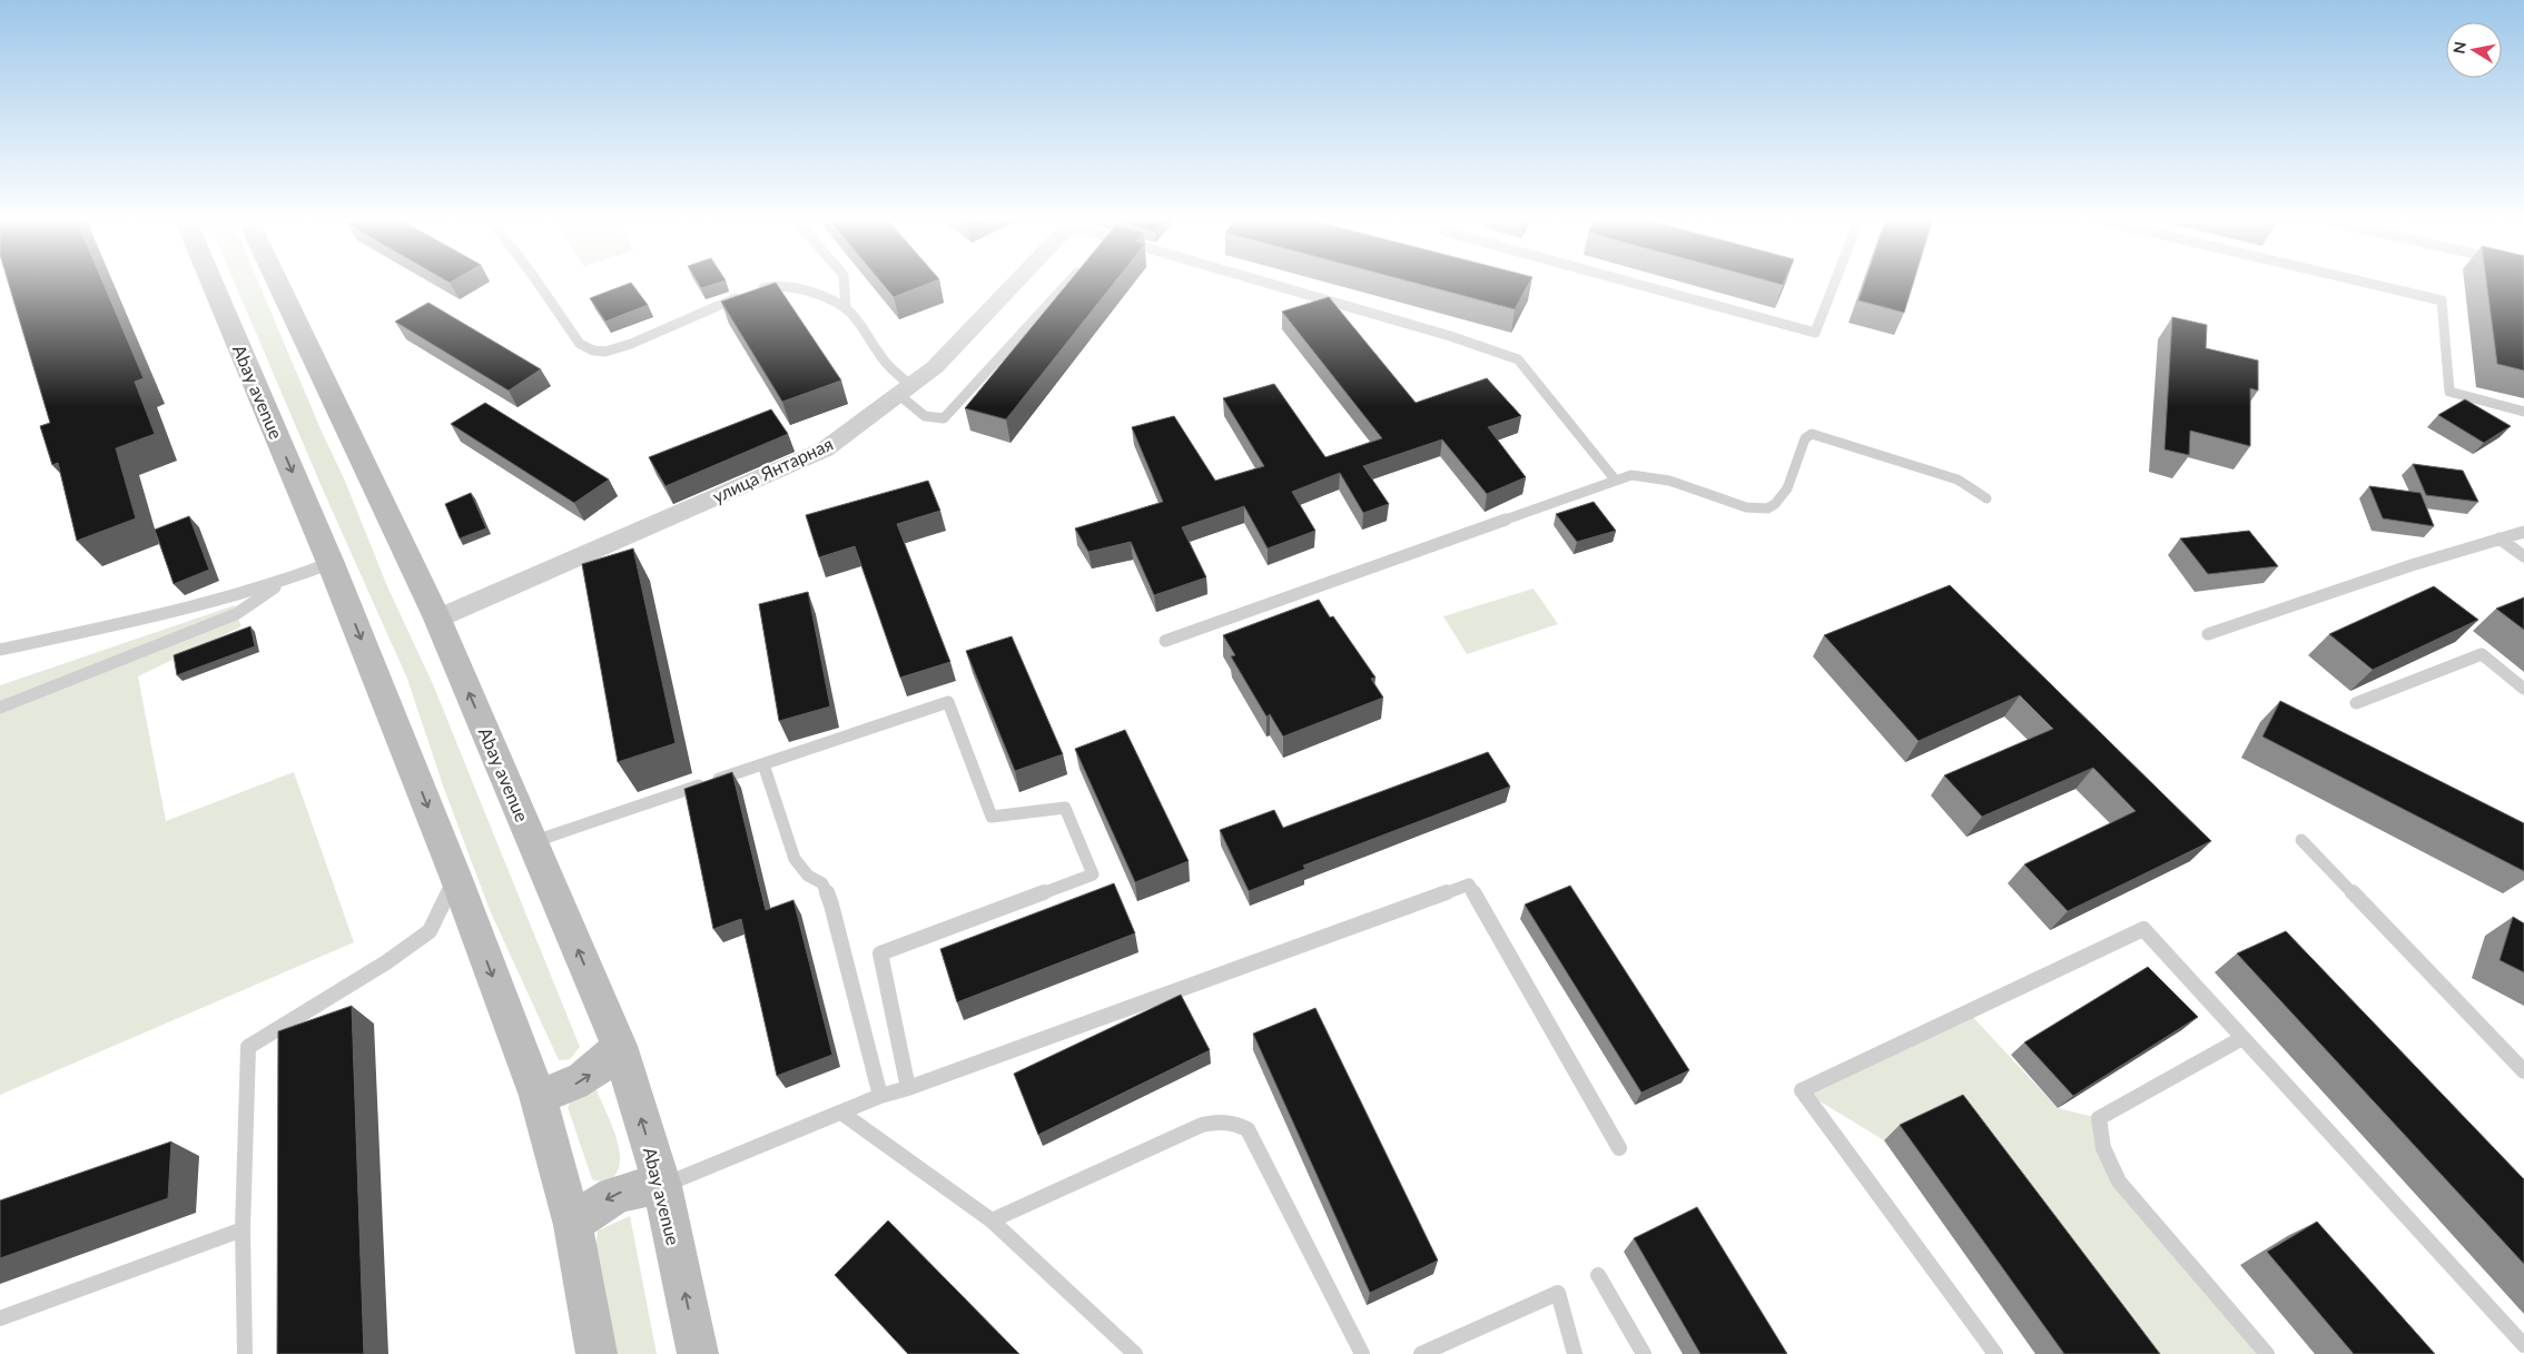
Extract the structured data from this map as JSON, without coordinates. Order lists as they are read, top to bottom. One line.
{"streets":{"main road":["Abay avenue"],"street":["улица Янтарная"]},"crossings":[["Abay avenue","улица Янтарная"]],"north":"left"}
